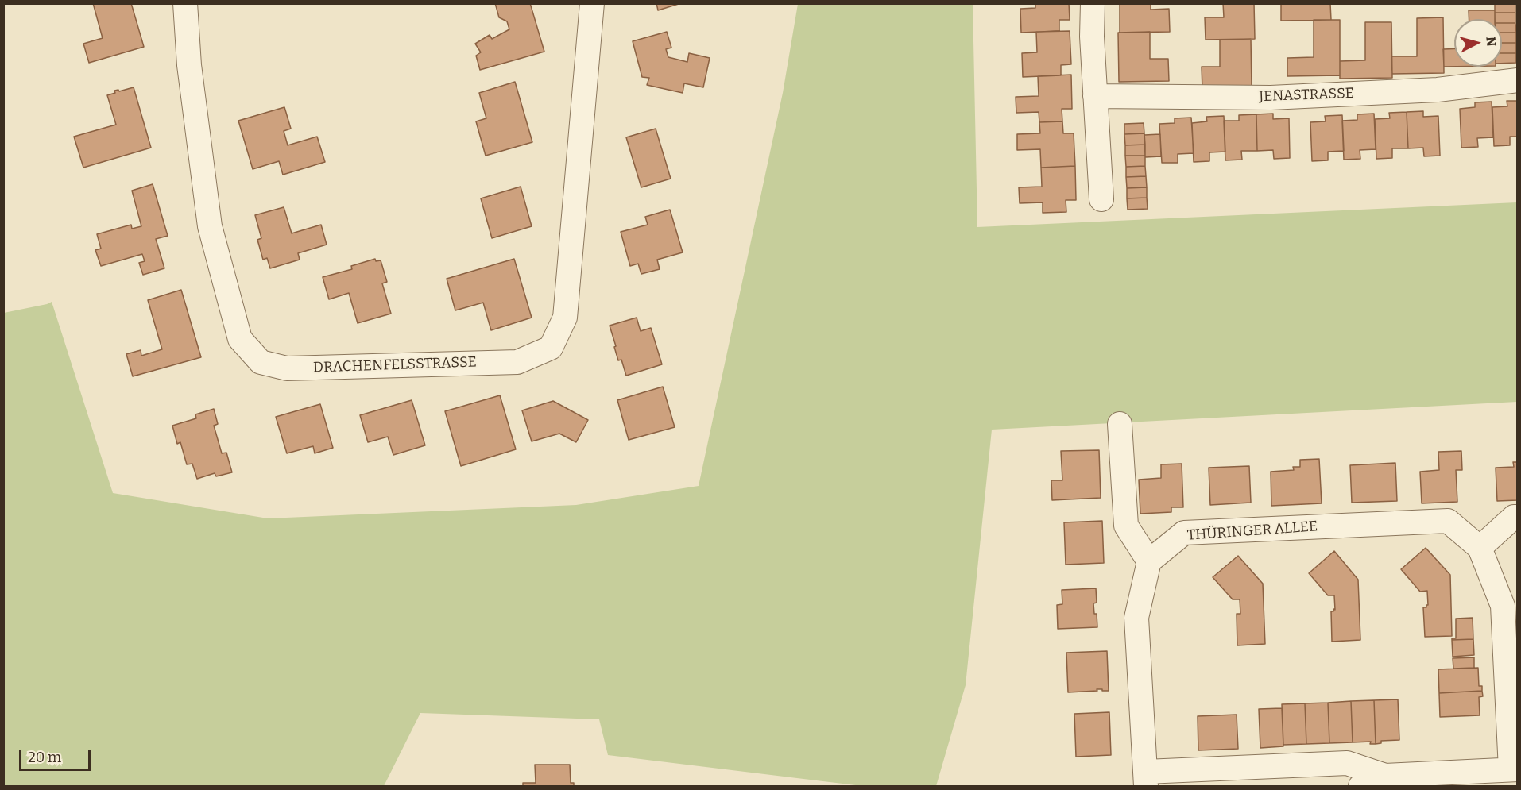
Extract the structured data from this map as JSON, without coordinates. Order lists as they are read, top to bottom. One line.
{"streets":{"street":["JENASTRASSE","DRACHENFELSSTRASSE","THÜRINGER ALLEE"]},"scale_bar":"20 m","north":"right"}
